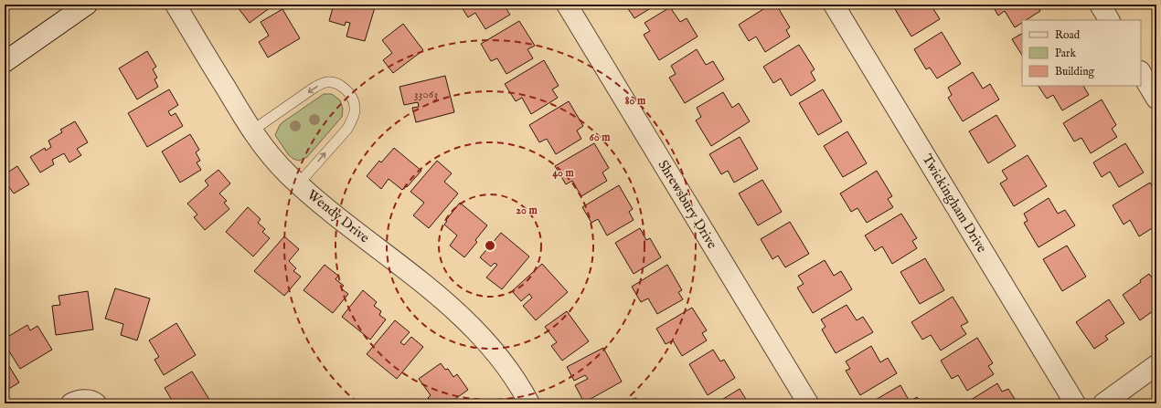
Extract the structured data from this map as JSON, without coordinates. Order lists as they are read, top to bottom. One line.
{"streets":{"street":["Twickingham Drive","Shrewsbury Drive","Wendy Drive"]},"house_numbers":["33063"],"legend":["Road","Park","Building"],"rings":["80 m","60 m","40 m","20 m"]}
